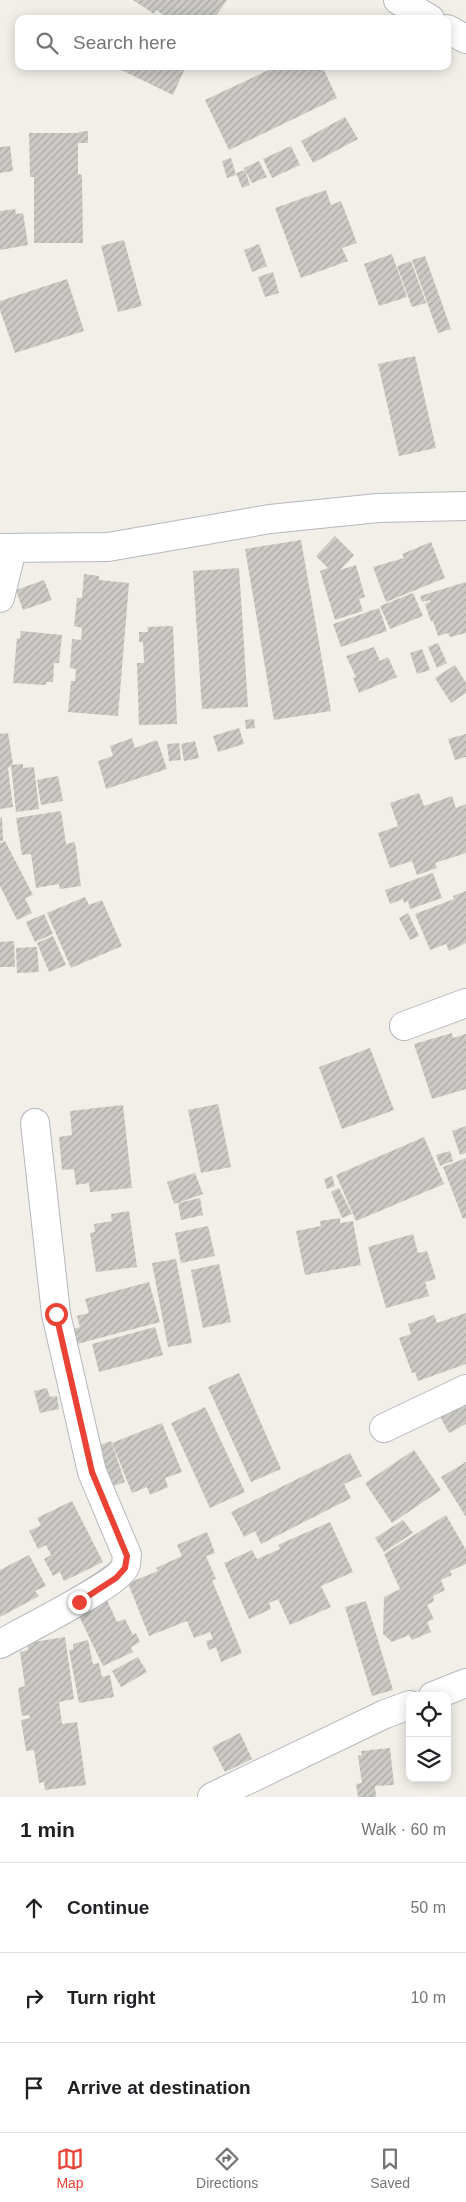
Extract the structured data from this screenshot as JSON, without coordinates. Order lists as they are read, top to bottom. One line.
{"page":{"search":"Search here","heading":["1 min","Walk · 60 m"],"list":[["Continue","50 m"],["Turn right","10 m"],"Arrive at destination"],"nav":["Map","Directions","Saved"]}}
